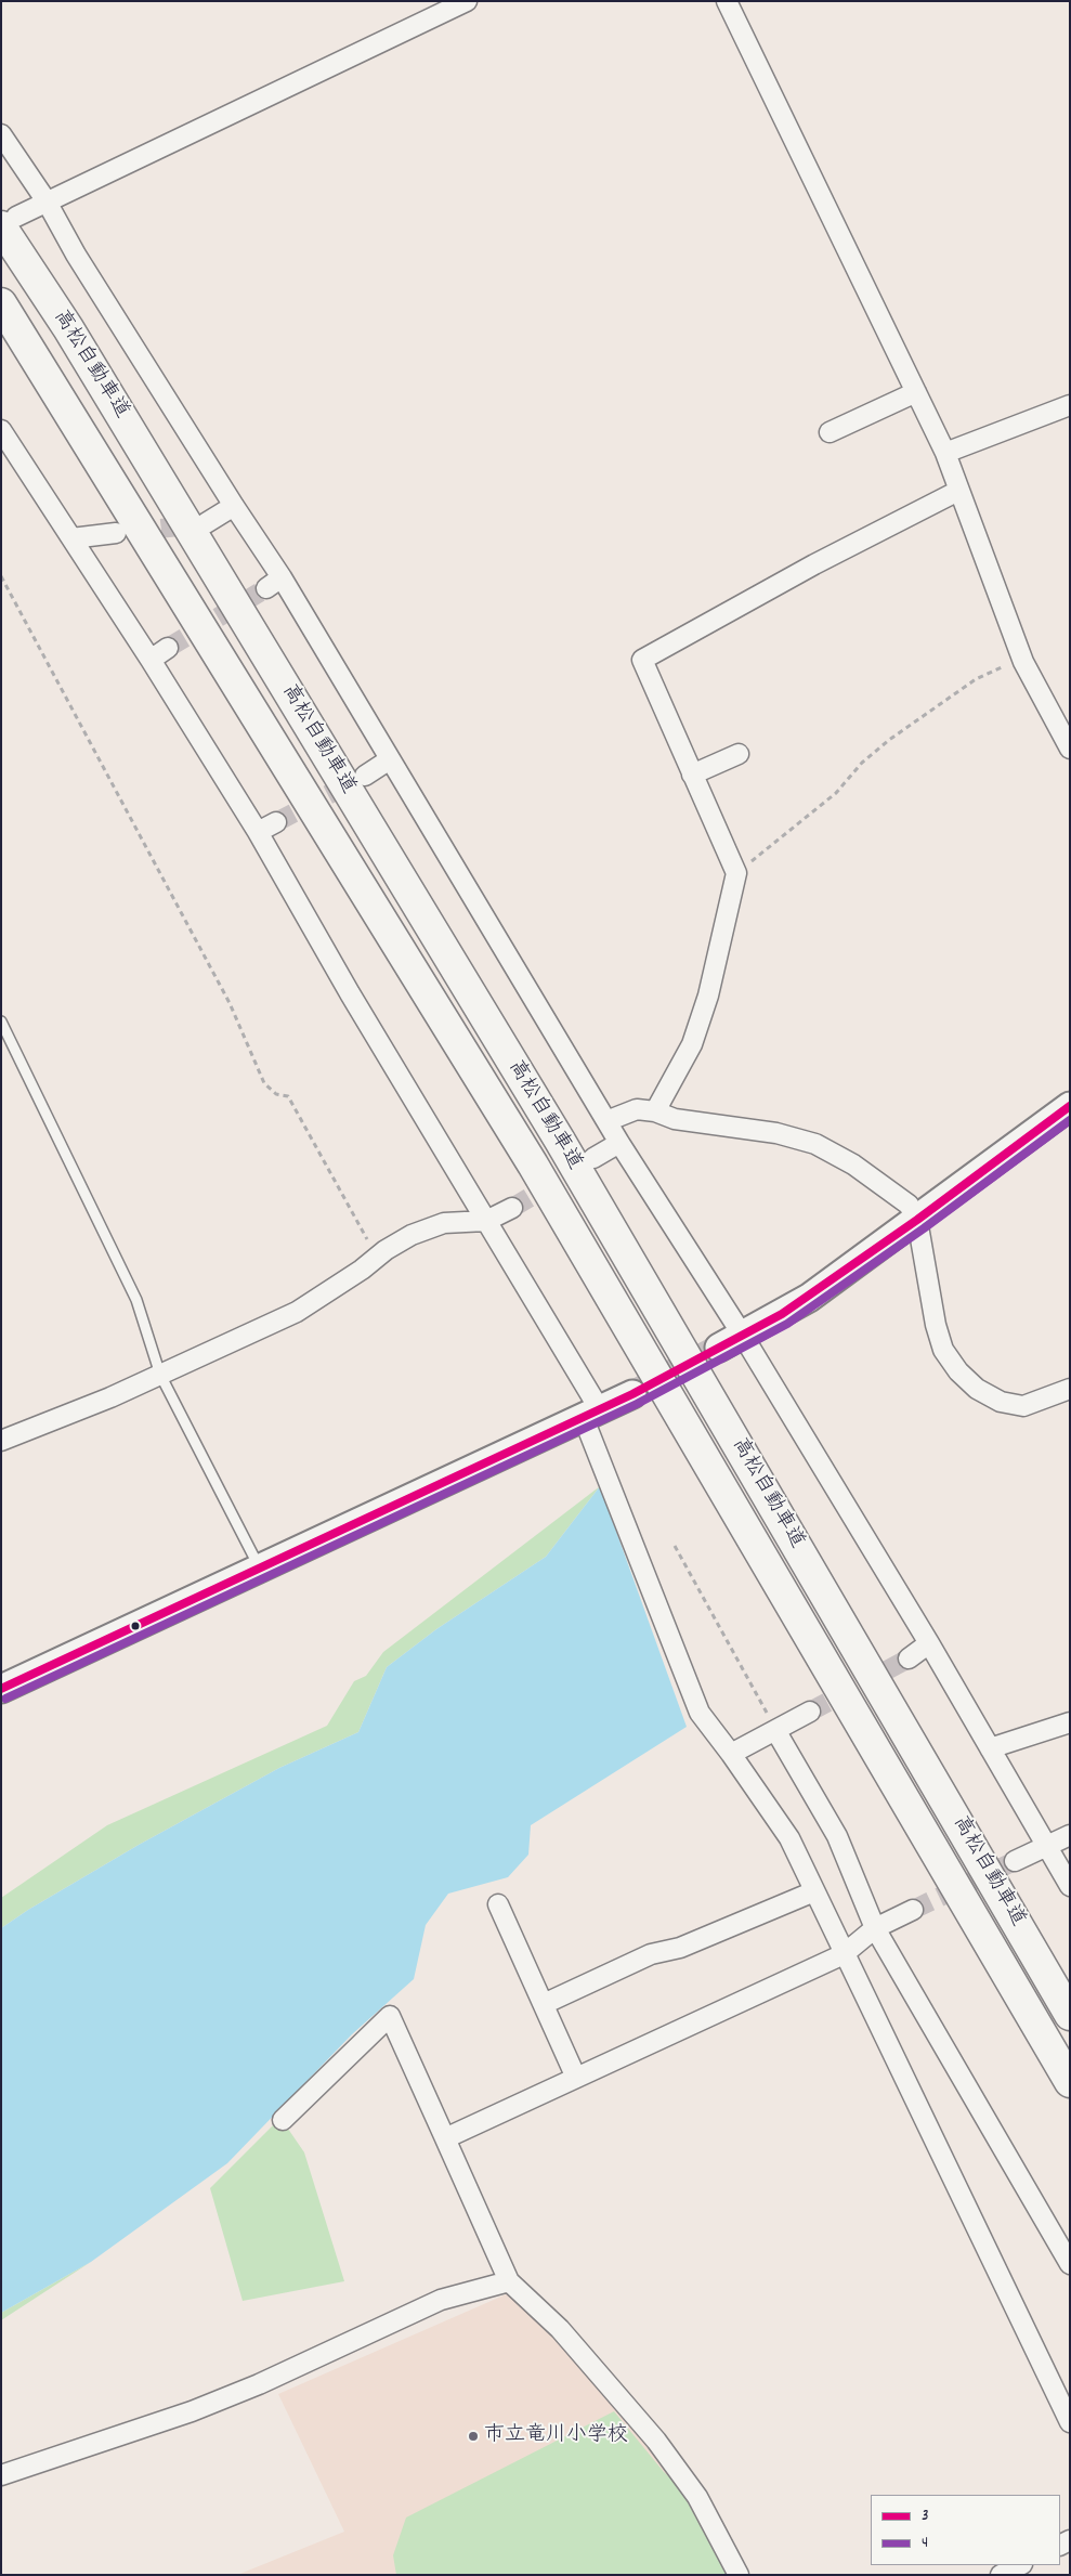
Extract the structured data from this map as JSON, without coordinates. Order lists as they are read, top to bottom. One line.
{"streets":{"highway":["高松自動車道"]},"places":["市立竜川小学校"],"lines":["transit line 3","transit line 4"],"legend":["3","4"]}
